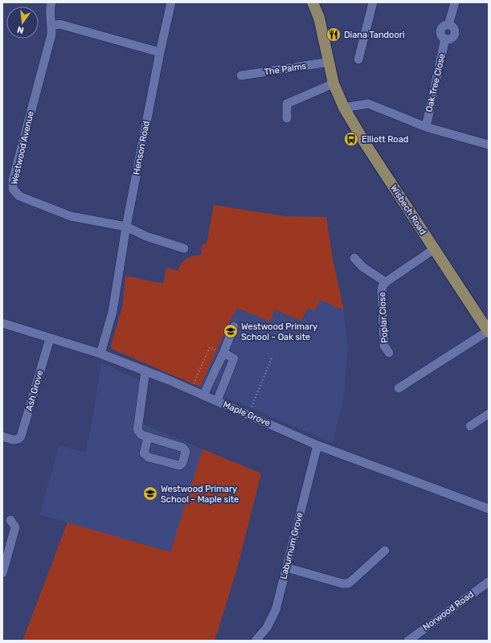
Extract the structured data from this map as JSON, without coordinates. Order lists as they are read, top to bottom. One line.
{"streets":{"main road":["Wisbech Road"],"street":["The Palms","Oak Tree Close","Westwood Avenue","Henson Road","Poplar Close","Ash Grove","Maple Grove","Laburnum Grove","Norwood Road"]},"crossings":[["The Palms","Wisbech Road"],["Westwood Avenue","Henson Road"],["Henson Road","Maple Grove"],["Wisbech Road","Poplar Close"],["Ash Grove","Maple Grove"],["Maple Grove","Laburnum Grove"]],"places":{"restaurant":["Diana Tandoori"],"bus stop":["Elliott Road"],"school or university":["Westwood Primary School - Oak site","Westwood Primary School - Maple site"]},"north":"bottom"}
